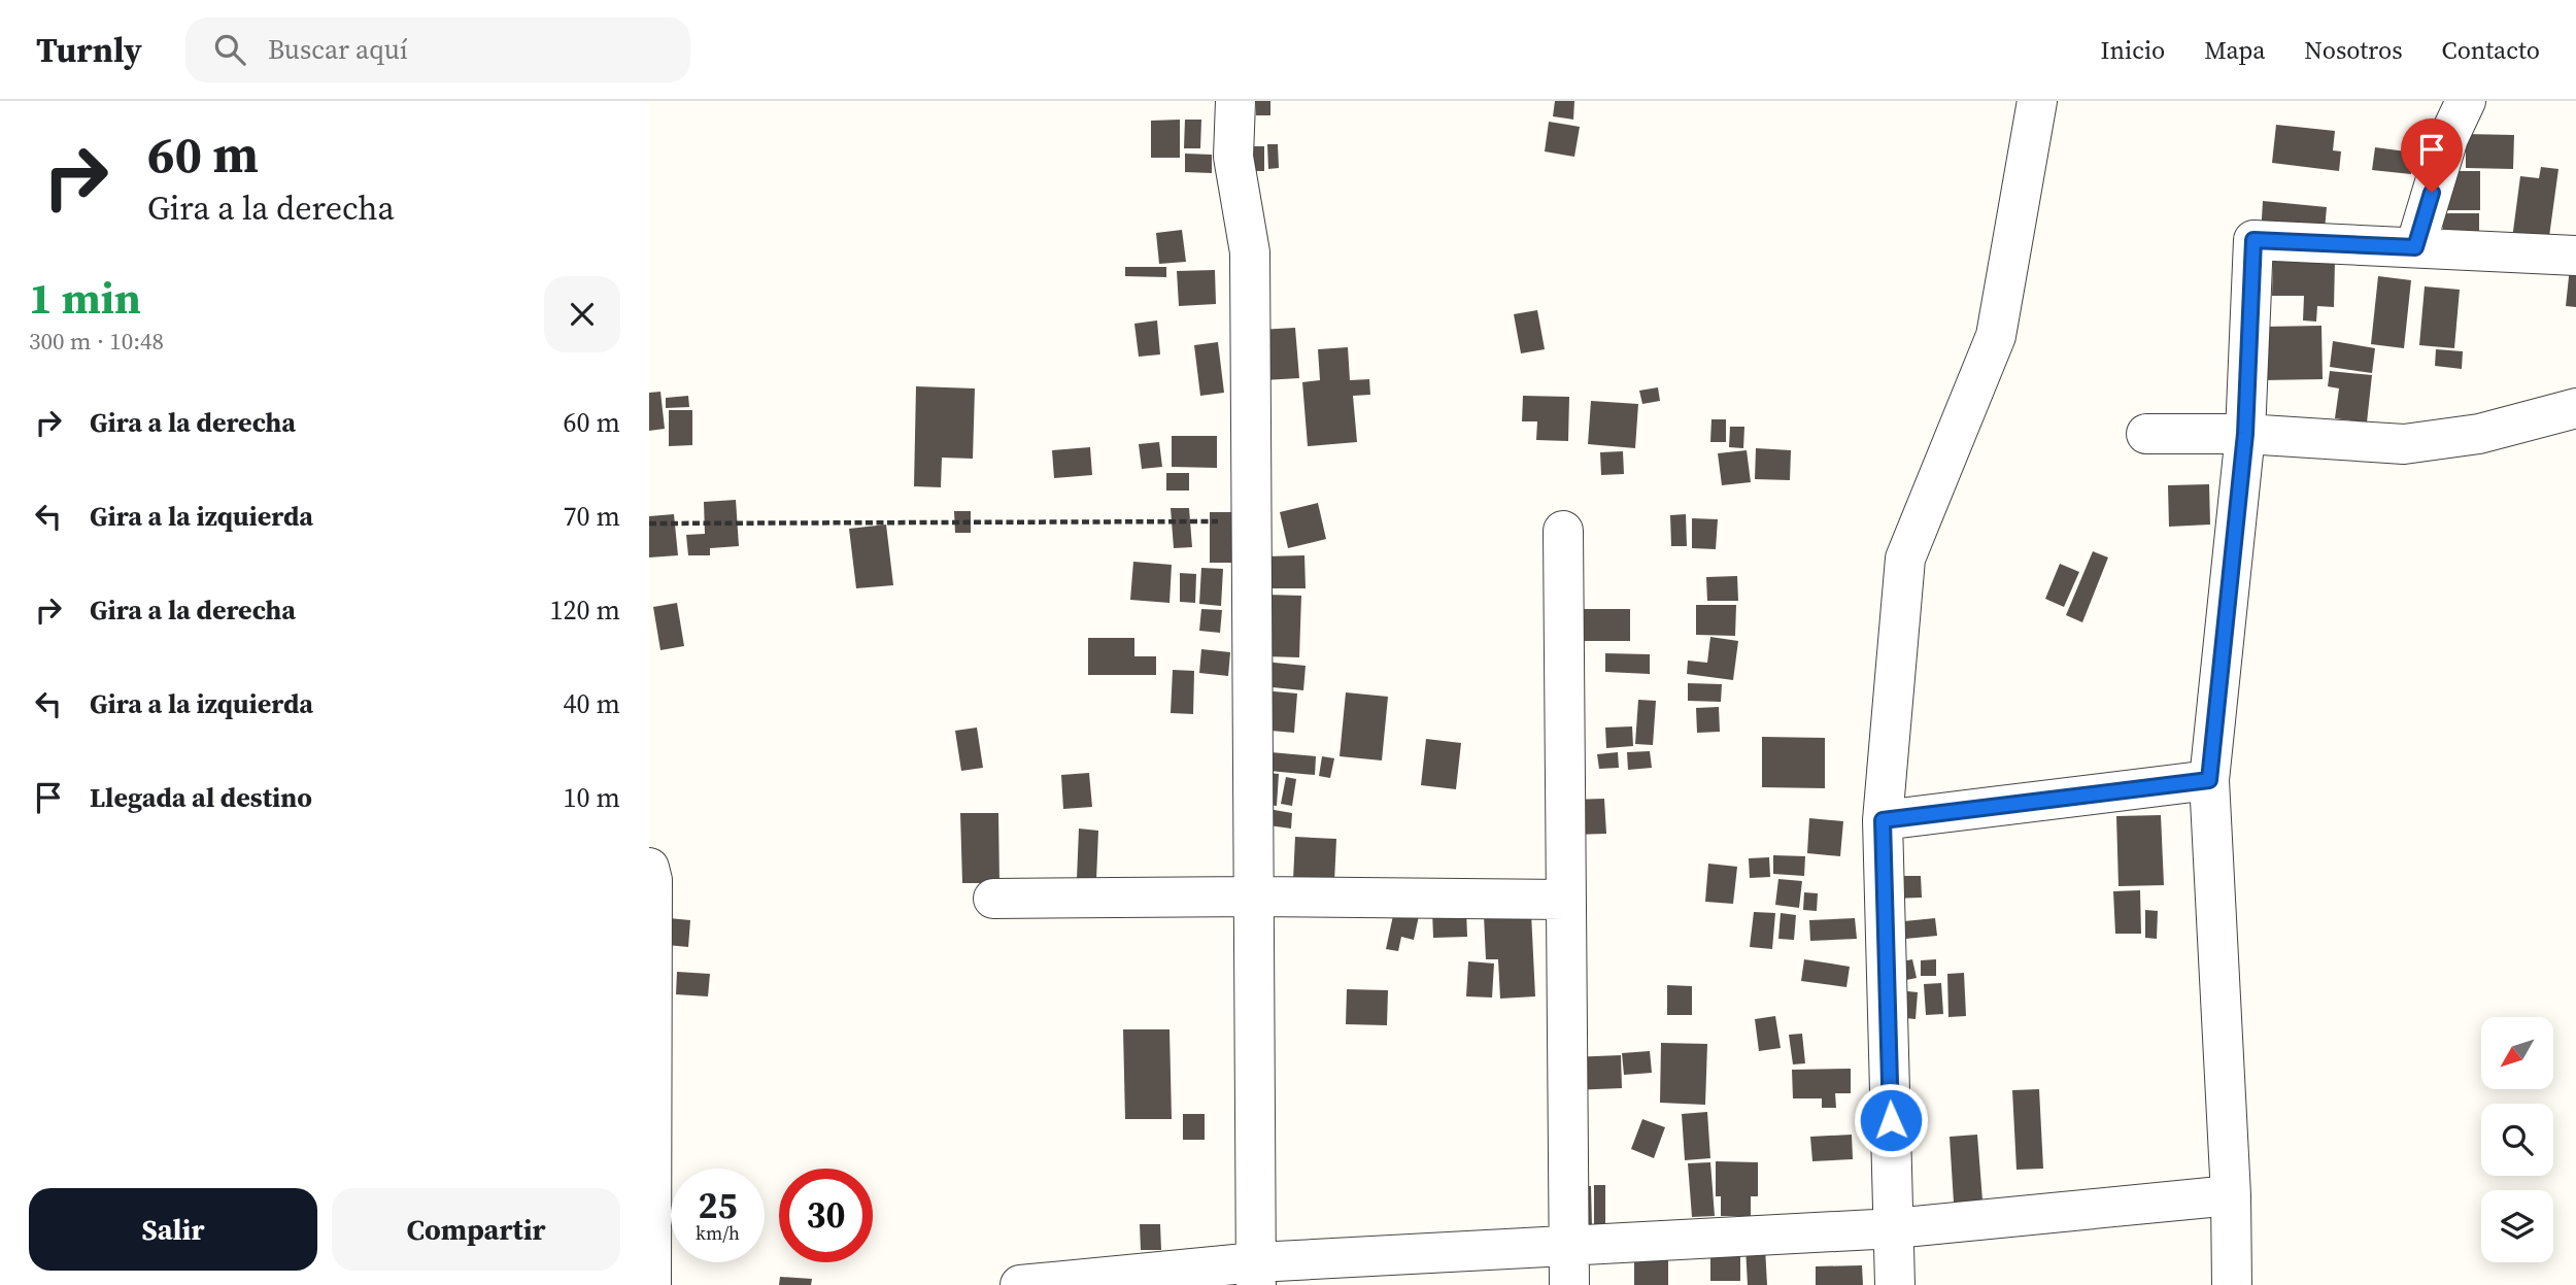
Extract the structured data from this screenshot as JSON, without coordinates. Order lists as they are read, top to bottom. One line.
{"north":"bottom left","page":{"header":"Turnly","search":"Buscar aquí","nav":["Inicio","Mapa","Nosotros","Contacto"],"turn":["60 m","Gira a la derecha"],"heading":["1 min","300 m · 10:48"],"list":[{"name":"Gira a la derecha","value":"60 m"},{"name":"Gira a la izquierda","value":"70 m"},{"name":"Gira a la derecha","value":"120 m"},{"name":"Gira a la izquierda","value":"40 m"},{"name":"Llegada al destino","value":"10 m"}],"speed":"25 km/h","limit":"30","buttons":["Salir","Compartir"]}}
